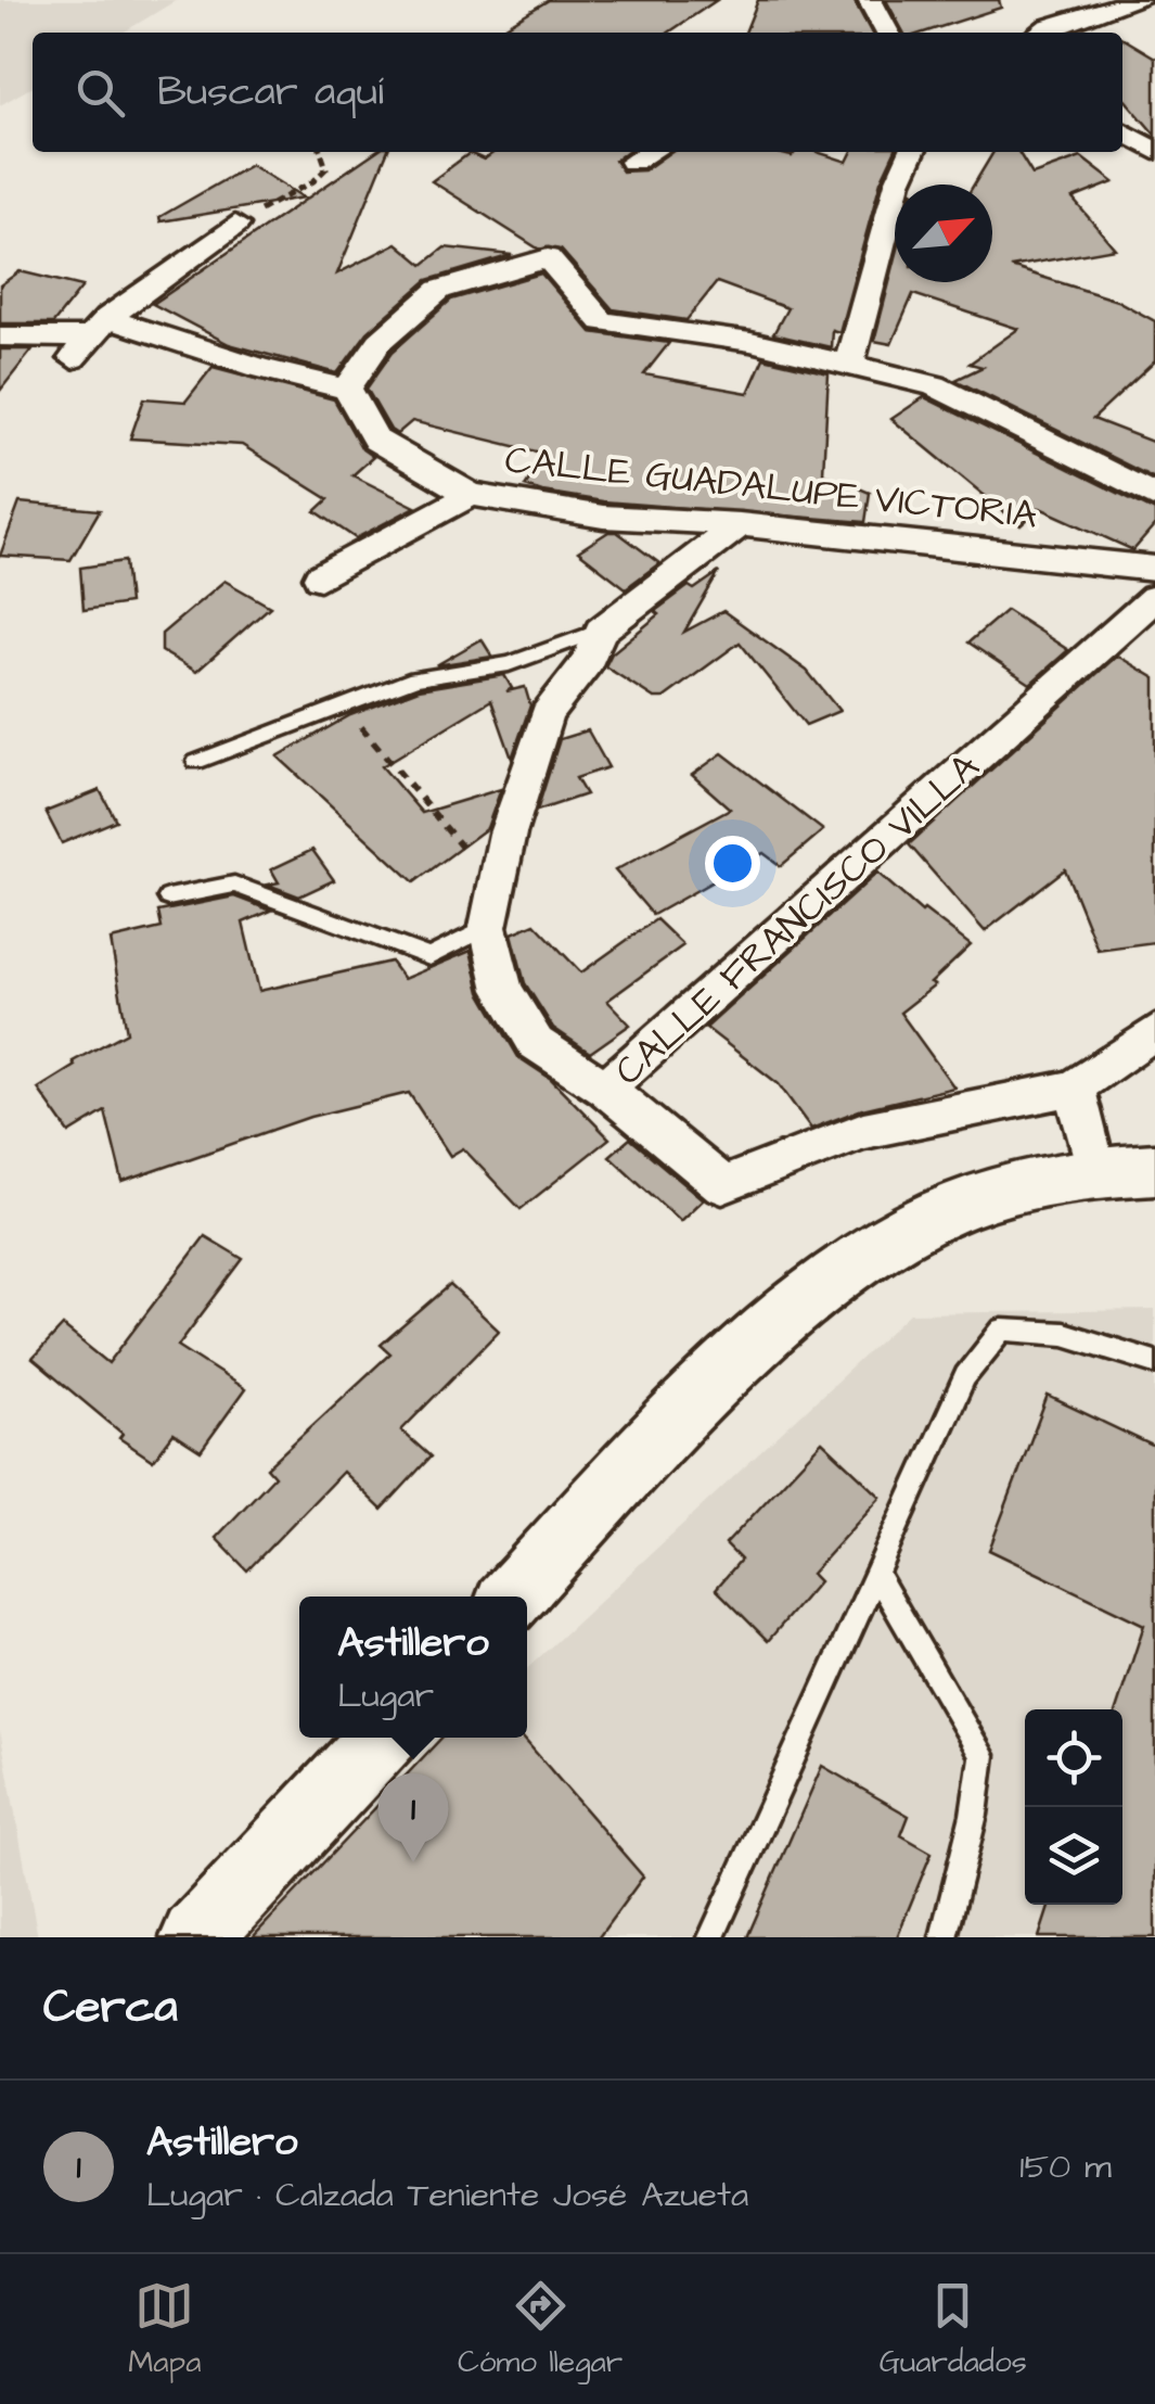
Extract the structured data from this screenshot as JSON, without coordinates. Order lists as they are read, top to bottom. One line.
{"streets":{"street":["CALLE GUADALUPE VICTORIA","CALLE FRANCISCO VILLA"]},"north":"top right","page":{"search":"Buscar aquí","popup":["Astillero","Lugar"],"pins":"1","heading":"Cerca","list":[{"mark":"1","name":"Astillero","note":"Lugar · Calzada Teniente José Azueta","value":"150 m"}],"nav":["Mapa","Cómo llegar","Guardados"]}}
